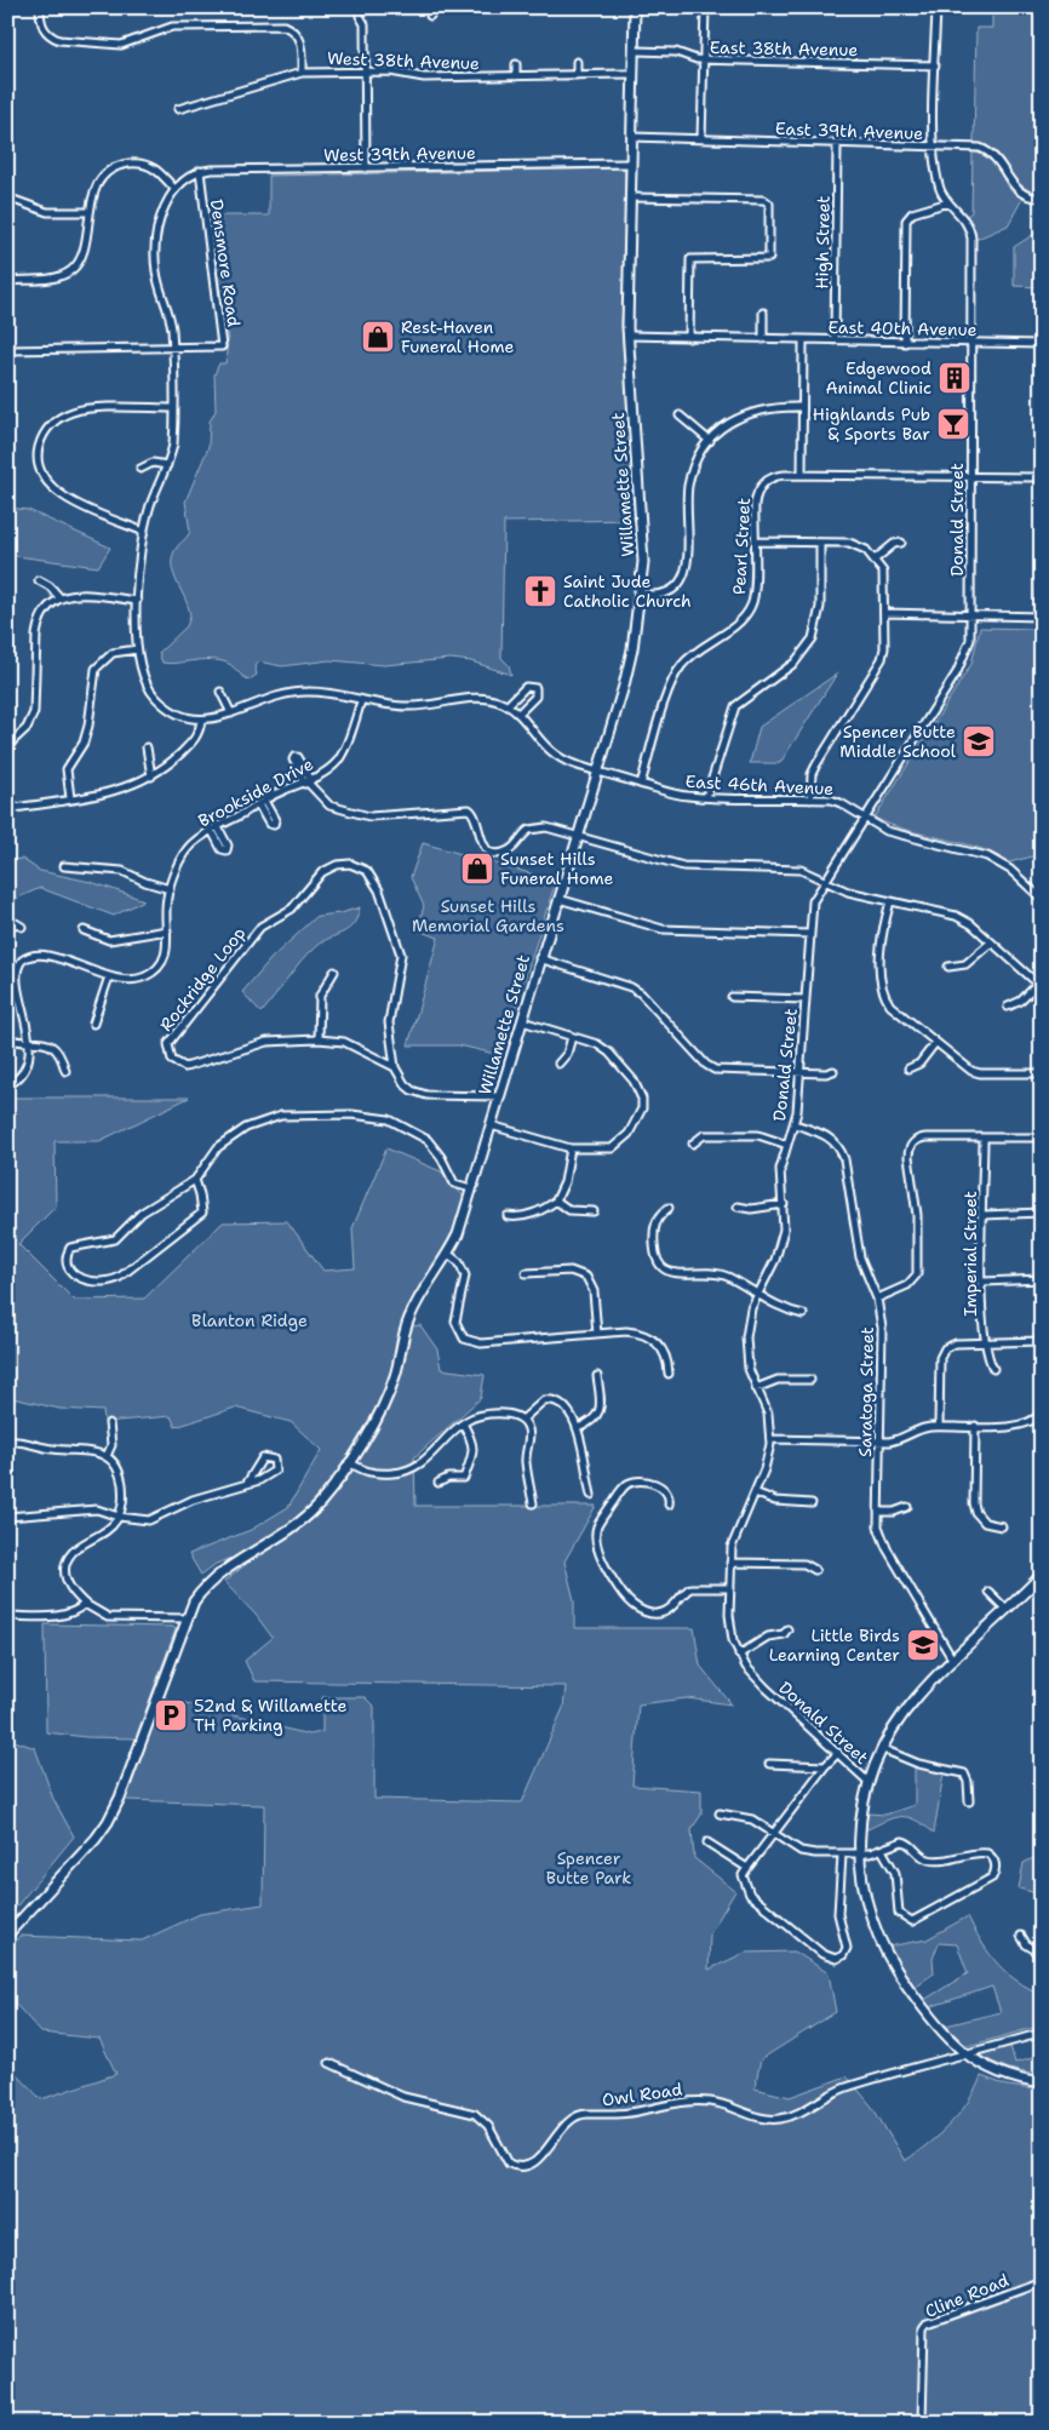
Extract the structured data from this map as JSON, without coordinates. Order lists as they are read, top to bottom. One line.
{"streets":{"main road":["Willamette Street"],"street":["East 38th Avenue","West 38th Avenue","East 39th Avenue","West 39th Avenue","High Street","Densmore Road","East 40th Avenue","Donald Street","Pearl Street","East 46th Avenue","Brookside Drive","Rockridge Loop","Imperial Street","Saratoga Street","Owl Road","Cline Road"]},"crossings":[["East 38th Avenue","Willamette Street"],["East 38th Avenue","Donald Street"],["West 38th Avenue","Willamette Street"],["East 39th Avenue","High Street"],["East 39th Avenue","Willamette Street"],["East 39th Avenue","Donald Street"],["West 39th Avenue","Densmore Road"],["West 39th Avenue","Willamette Street"],["High Street","East 40th Avenue"],["East 40th Avenue","Willamette Street"],["East 40th Avenue","Donald Street"],["Willamette Street","East 46th Avenue"],["Donald Street","Pearl Street"],["Donald Street","East 46th Avenue"],["Donald Street","Saratoga Street"],["Pearl Street","East 46th Avenue"]],"parks":["Sunset Hills Memorial Gardens","Blanton Ridge","Spencer Butte Park"],"places":{"shop":["Rest-Haven Funeral Home","Sunset Hills Funeral Home"],"building":["Edgewood Animal Clinic"],"bar":["Highlands Pub & Sports Bar"],"church":["Saint Jude Catholic Church"],"school or university":["Spencer Butte Middle School","Little Birds Learning Center"],"parking":["52nd & Willamette TH Parking"]}}
